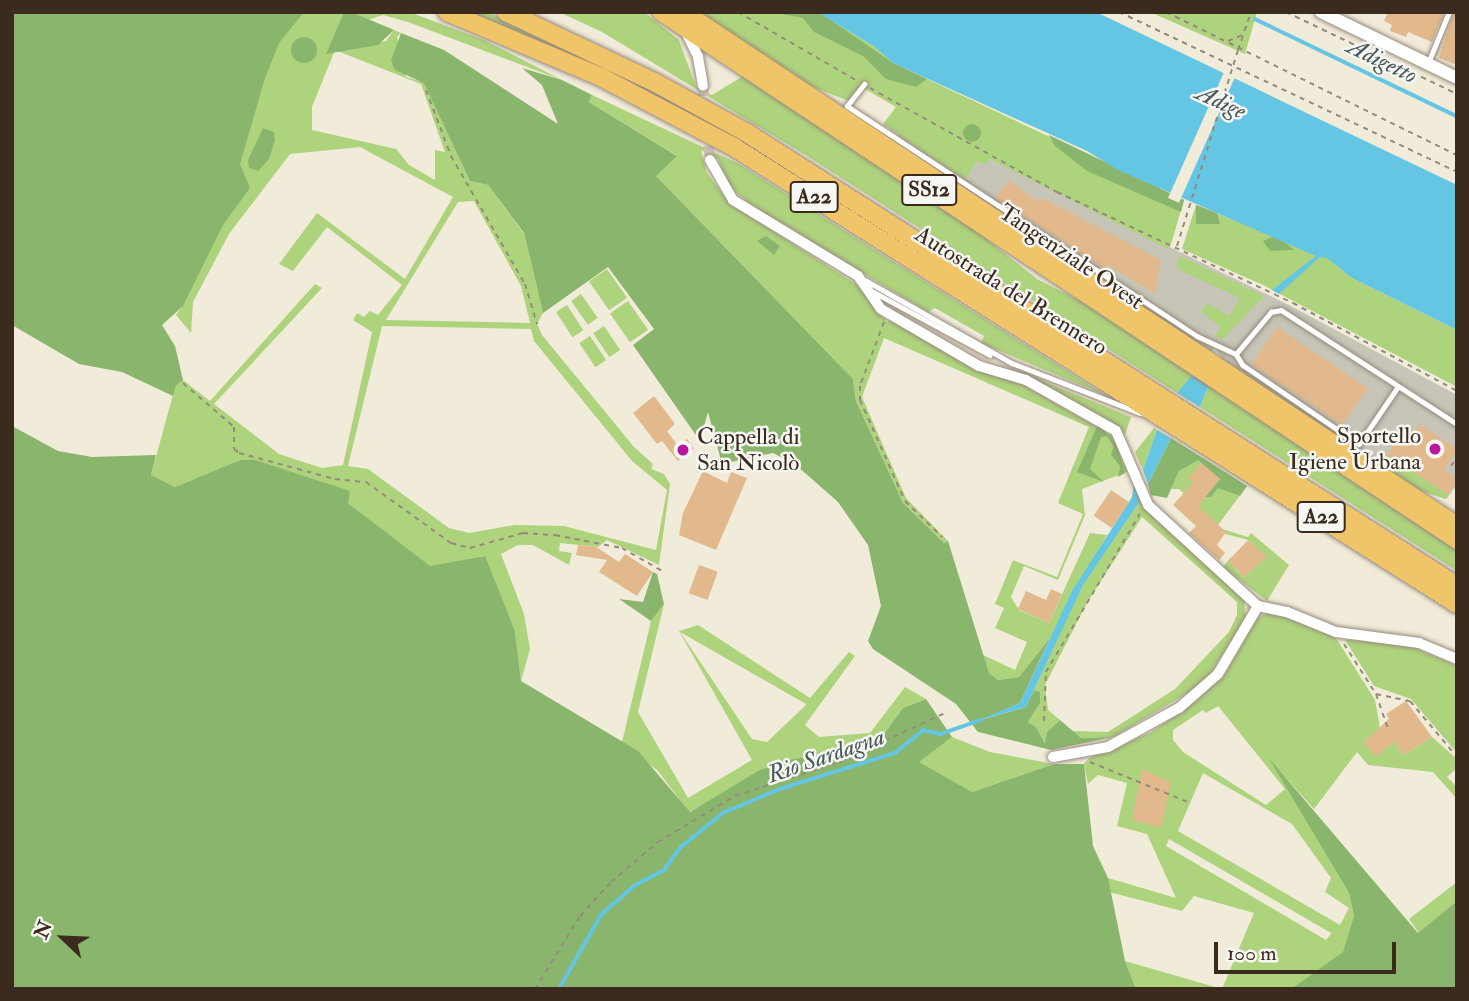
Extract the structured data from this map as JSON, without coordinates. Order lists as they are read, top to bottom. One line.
{"streets":{"highway":["SS12","A22","Tangenziale Ovest","Autostrada del Brennero"]},"water":["Adigetto","Adige","Rio Sardagna"],"places":["Sportello Igiene Urbana","Cappella di San Nicolò"],"scale_bar":"100 m","north":"top left"}
